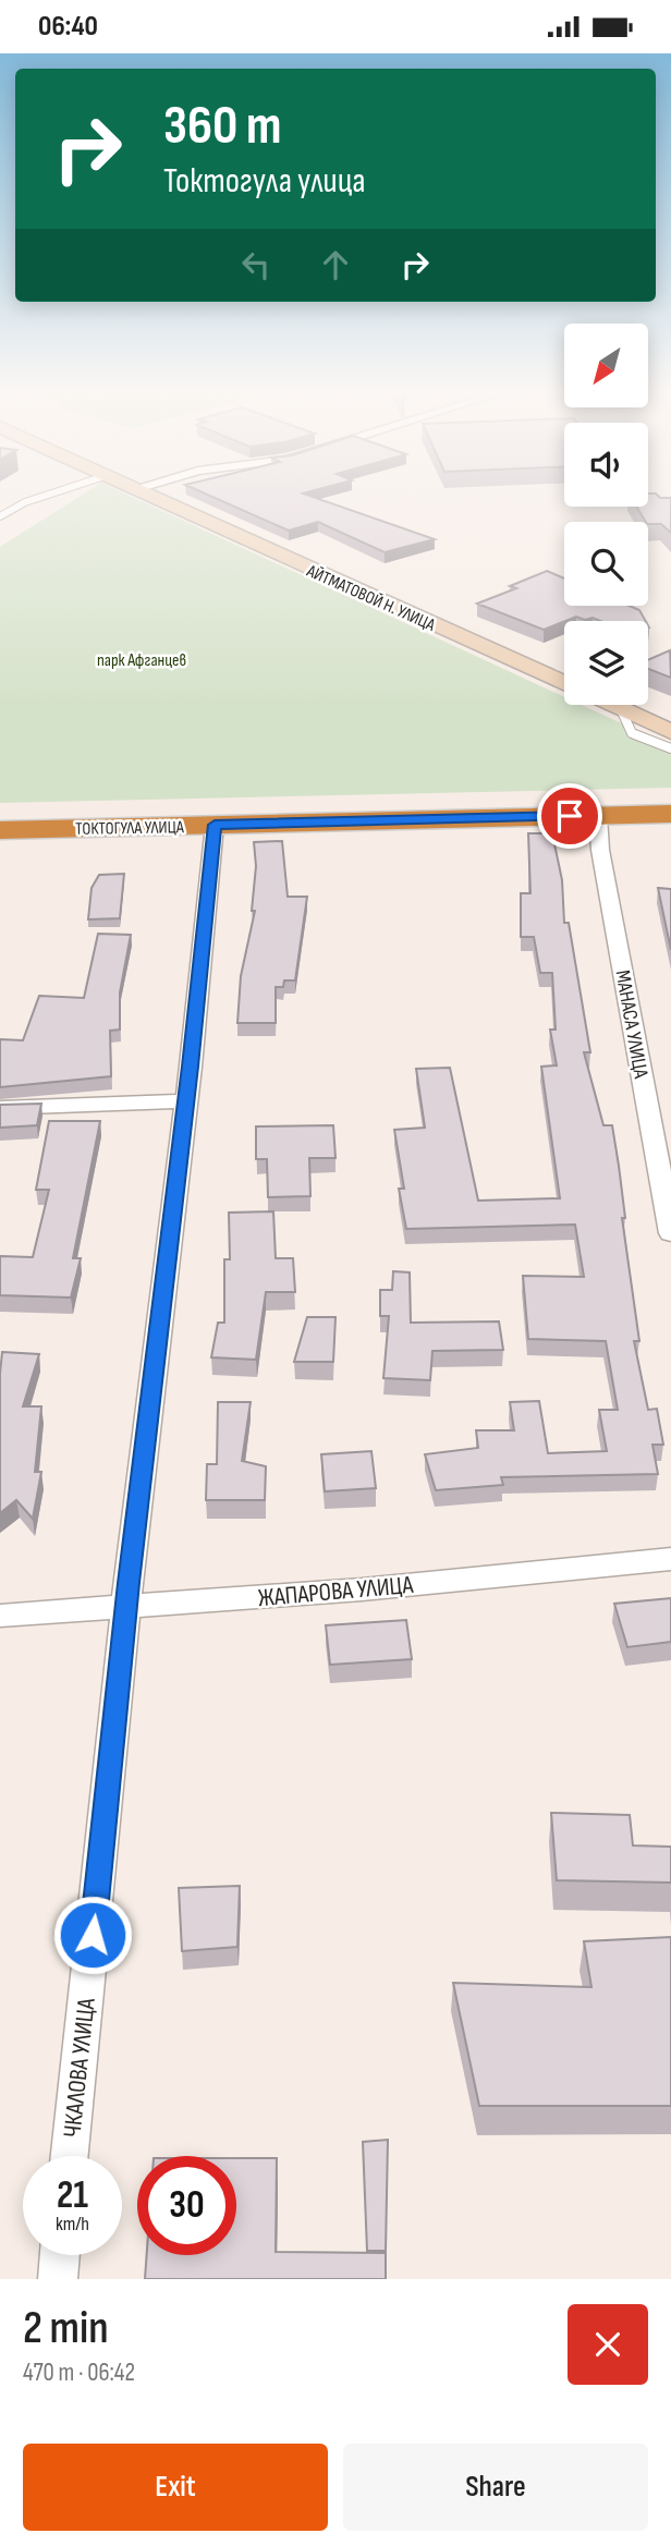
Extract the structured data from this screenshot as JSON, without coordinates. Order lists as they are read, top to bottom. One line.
{"streets":{"highway":["ТОКТОГУЛА УЛИЦА"],"main road":["АЙТМАТОВОЙ Н. УЛИЦА"],"street":["МАНАСА УЛИЦА","ЖАПАРОВА УЛИЦА","ЧКАЛОВА УЛИЦА"]},"crossings":[["ТОКТОГУЛА УЛИЦА","МАНАСА УЛИЦА"],["ТОКТОГУЛА УЛИЦА","ЧКАЛОВА УЛИЦА"],["ЖАПАРОВА УЛИЦА","ЧКАЛОВА УЛИЦА"]],"parks":["парк Афганцев"],"north":"bottom left","page":{"status":"06:40","turn":["360 m","Токтогула улица"],"speed":"21 km/h","limit":"30","heading":["2 min","470 m · 06:42"],"buttons":["Exit","Share"]}}
